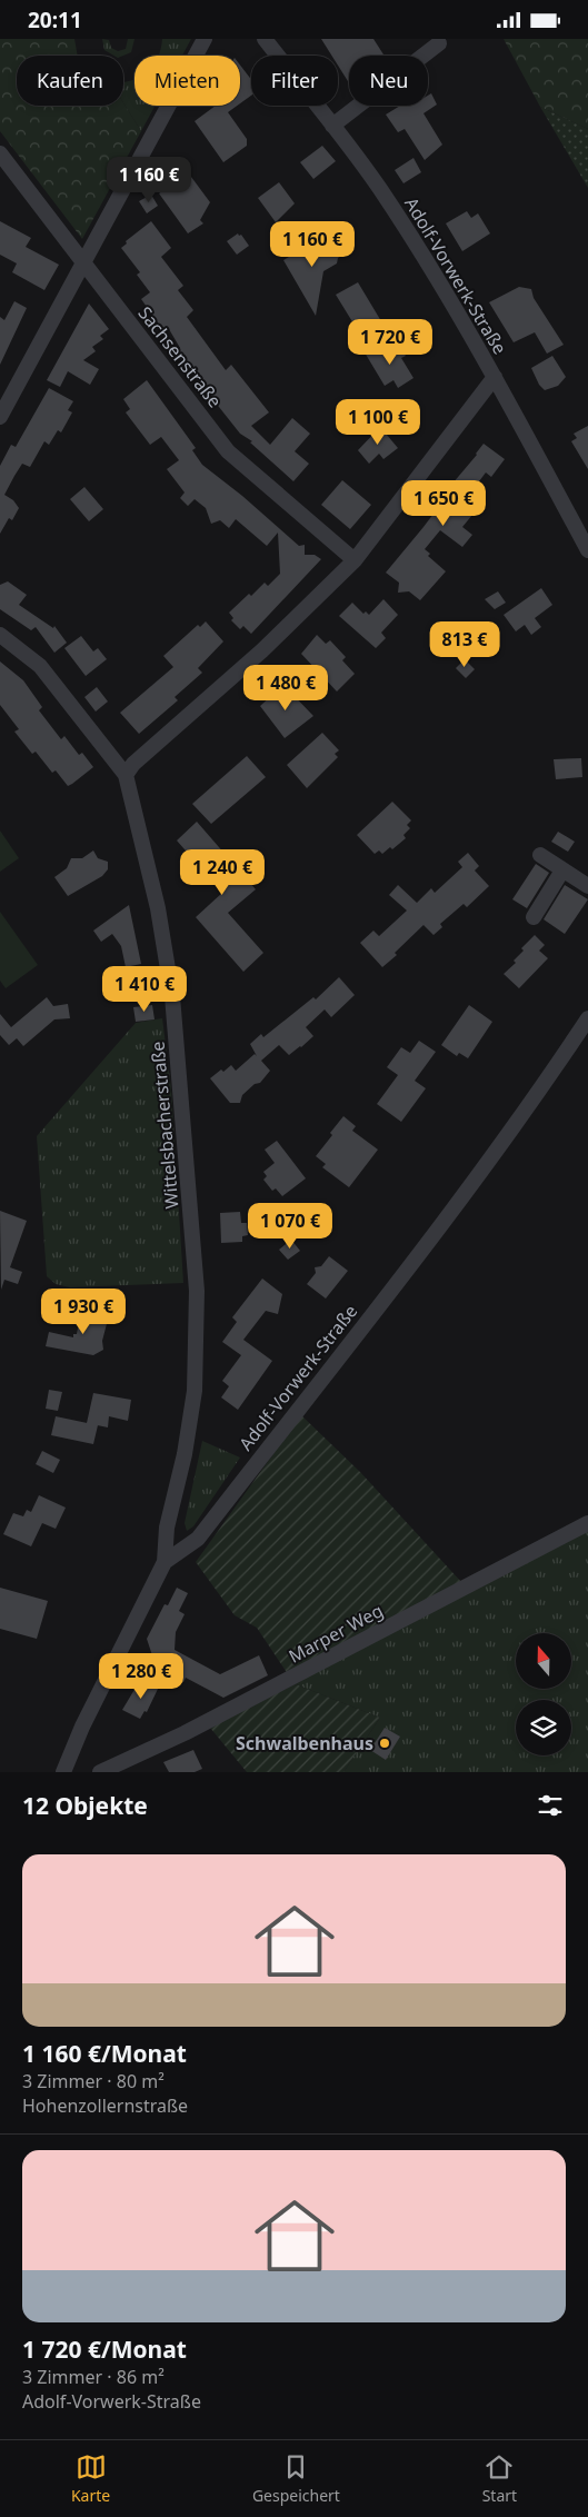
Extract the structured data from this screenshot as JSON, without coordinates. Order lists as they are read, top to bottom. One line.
{"streets":{"street":["Adolf-Vorwerk-Straße","Sachsenstraße","Wittelsbacherstraße","Marper Weg"]},"crossings":[["Adolf-Vorwerk-Straße","Wittelsbacherstraße"]],"places":["Schwalbenhaus"],"north":"top","page":{"status":"20:11","chip":["Kaufen","Mieten","Filter","Neu"],"price":["1 160 €","1 160 €","1 720 €","1 100 €","1 650 €","813 €","1 480 €","1 240 €","1 410 €","1 070 €","1 930 €","1 280 €"],"heading":"12 Objekte","list":[{"name":"1 160 €/Monat","note":"3 Zimmer · 80 m² · Hohenzollernstraße"},{"name":"1 720 €/Monat","note":"3 Zimmer · 86 m² · Adolf-Vorwerk-Straße"}],"tabs":["Karte","Gespeichert","Start"]}}
